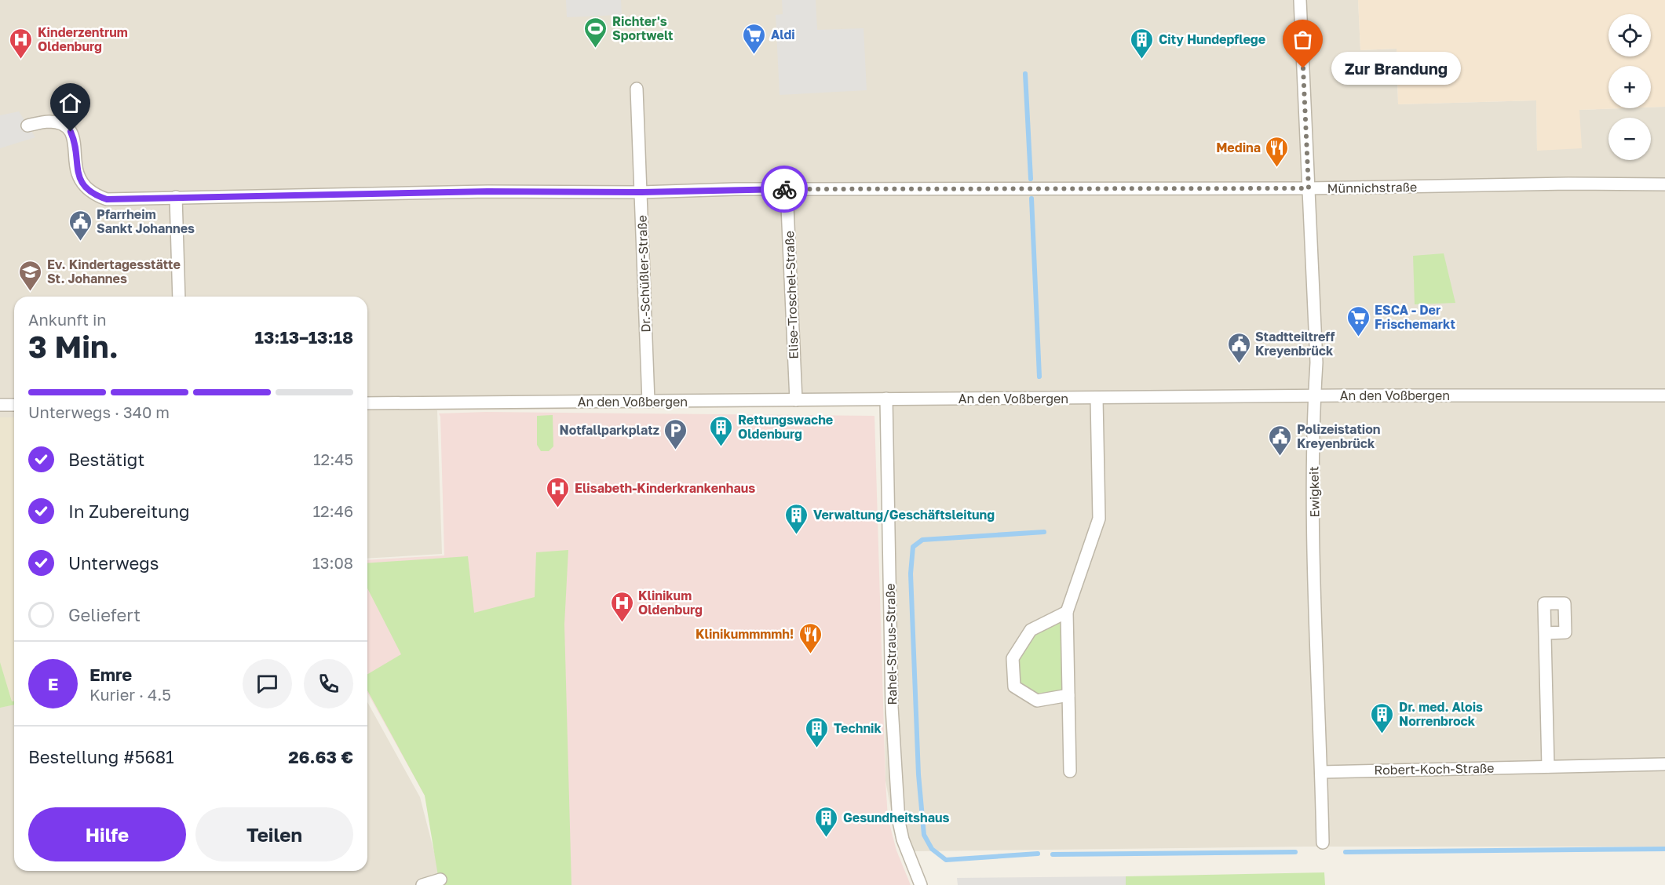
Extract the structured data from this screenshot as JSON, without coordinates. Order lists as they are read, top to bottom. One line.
{"streets":{"street":["Münnichstraße","Dr.-Schüßler-Straße","Elise-Troschel-Straße","An den Voßbergen","Ewigkeit","Rahel-Straus-Straße","Robert-Koch-Straße"]},"crossings":[["Münnichstraße","Dr.-Schüßler-Straße"],["Münnichstraße","Elise-Troschel-Straße"],["Münnichstraße","Ewigkeit"],["Dr.-Schüßler-Straße","An den Voßbergen"],["Elise-Troschel-Straße","An den Voßbergen"],["An den Voßbergen","Ewigkeit"],["An den Voßbergen","Rahel-Straus-Straße"],["Ewigkeit","Robert-Koch-Straße"]],"places":{"sports":["Richter's Sportwelt"],"supermarket":["Aldi","ESCA - Der Frischemarkt"],"hospital":["Kinderzentrum Oldenburg","Elisabeth-Kinderkrankenhaus","Klinikum Oldenburg"],"building":["City Hundepflege","Rettungswache Oldenburg","Verwaltung/Geschäftsleitung","Dr. med. Alois Norrenbrock","Technik","Gesundheitshaus"],"other":["Zur Brandung"],"restaurant":["Medina","Klinikummmmh!"],"public building":["Pfarrheim Sankt Johannes","Stadtteiltreff Kreyenbrück","Polizeistation Kreyenbrück"],"school or university":["Ev. Kindertagesstätte St. Johannes"],"parking":["Notfallparkplatz"]},"page":{"map_buttons":["+","−"],"bubble":"Zur Brandung","heading":["3 Min.","Ankunft in","13:13–13:18"],"panel":["Emre","Kurier · 4.5","Bestellung #5681","26.63 €"],"bar":"Unterwegs · 340 m","list":[["Bestätigt","12:45"],["In Zubereitung","12:46"],["Unterwegs","13:08"],"Geliefert"],"round":"E","buttons":["Hilfe","Teilen"]}}
